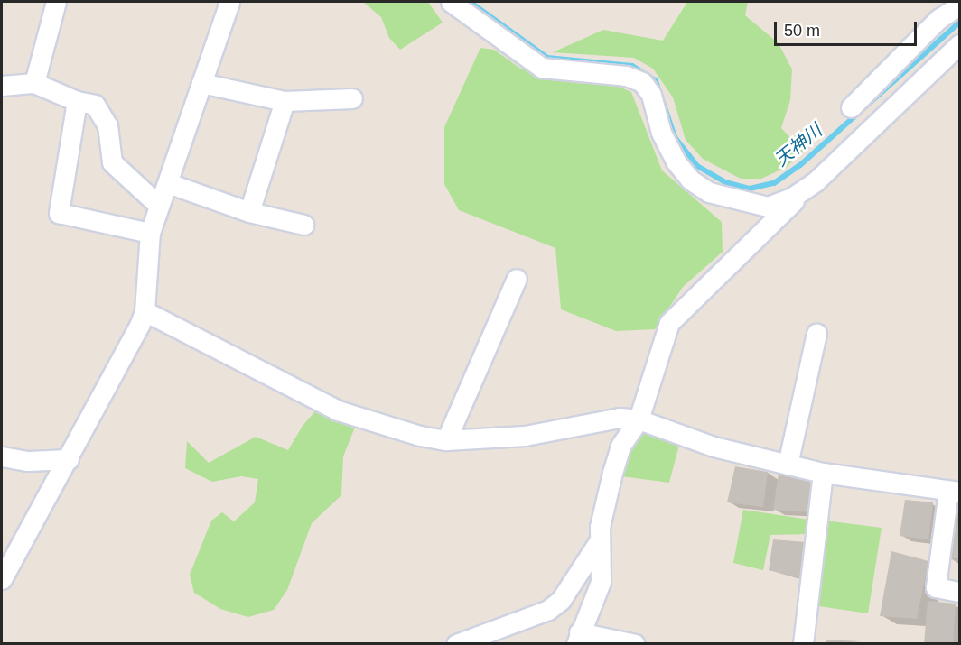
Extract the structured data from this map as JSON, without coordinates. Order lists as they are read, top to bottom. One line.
{"water":["天神川"],"scale_bar":"50 m"}
